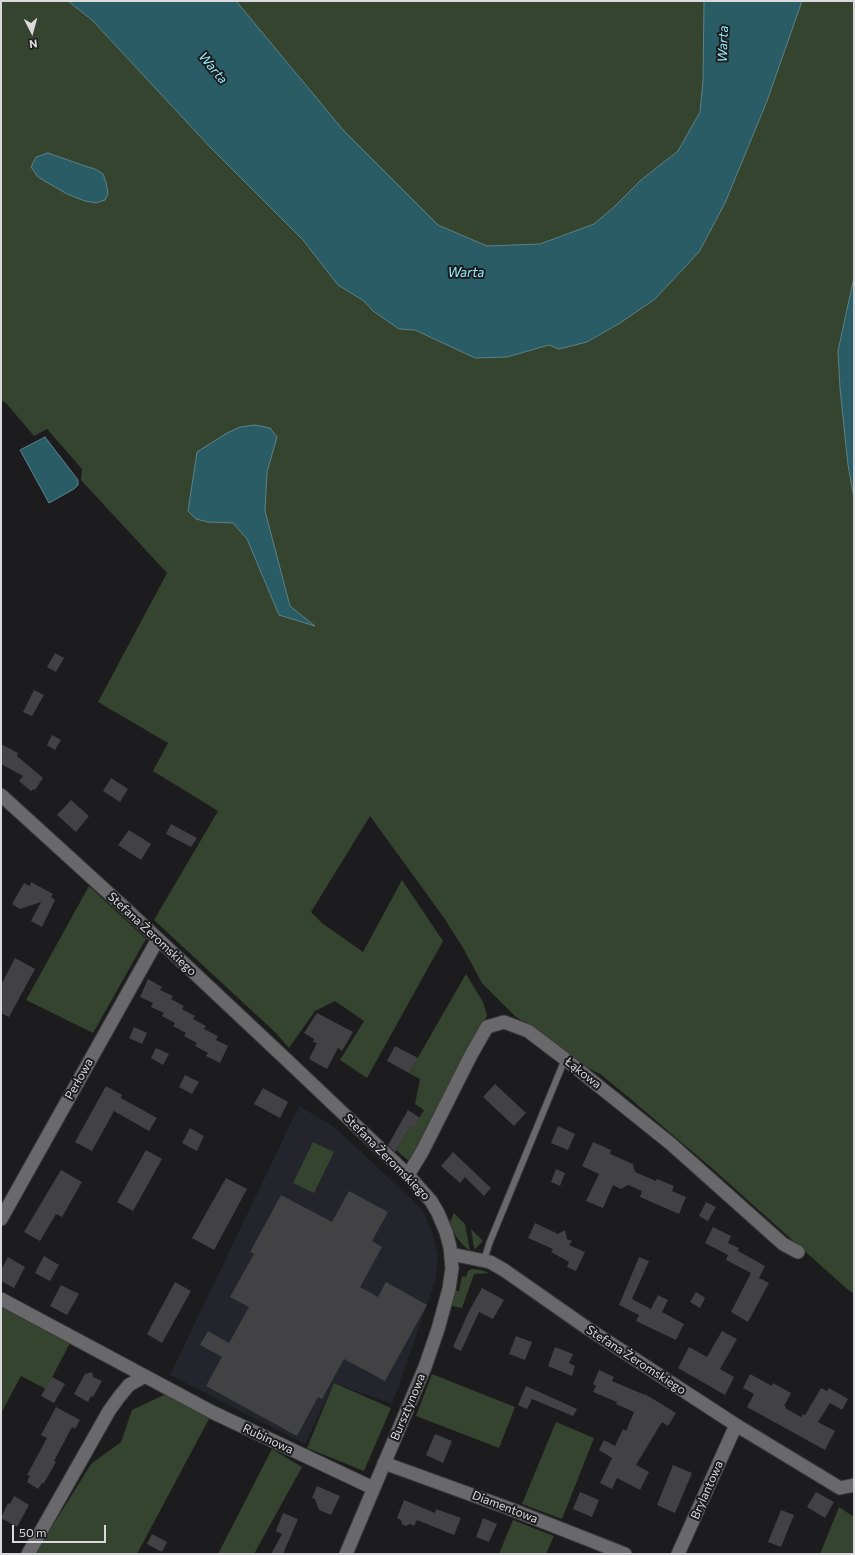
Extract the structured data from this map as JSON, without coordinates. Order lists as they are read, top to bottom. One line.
{"streets":{"street":["Stefana Żeromskiego","Łąkowa","Perłowa","Bursztynowa","Rubinowa","Brylantowa","Diamentowa"]},"crossings":[["Stefana Żeromskiego","Łąkowa"],["Stefana Żeromskiego","Perłowa"],["Stefana Żeromskiego","Bursztynowa"],["Stefana Żeromskiego","Brylantowa"],["Bursztynowa","Rubinowa"],["Bursztynowa","Diamentowa"]],"water":["Warta"],"scale_bar":"50 m","north":"bottom"}
